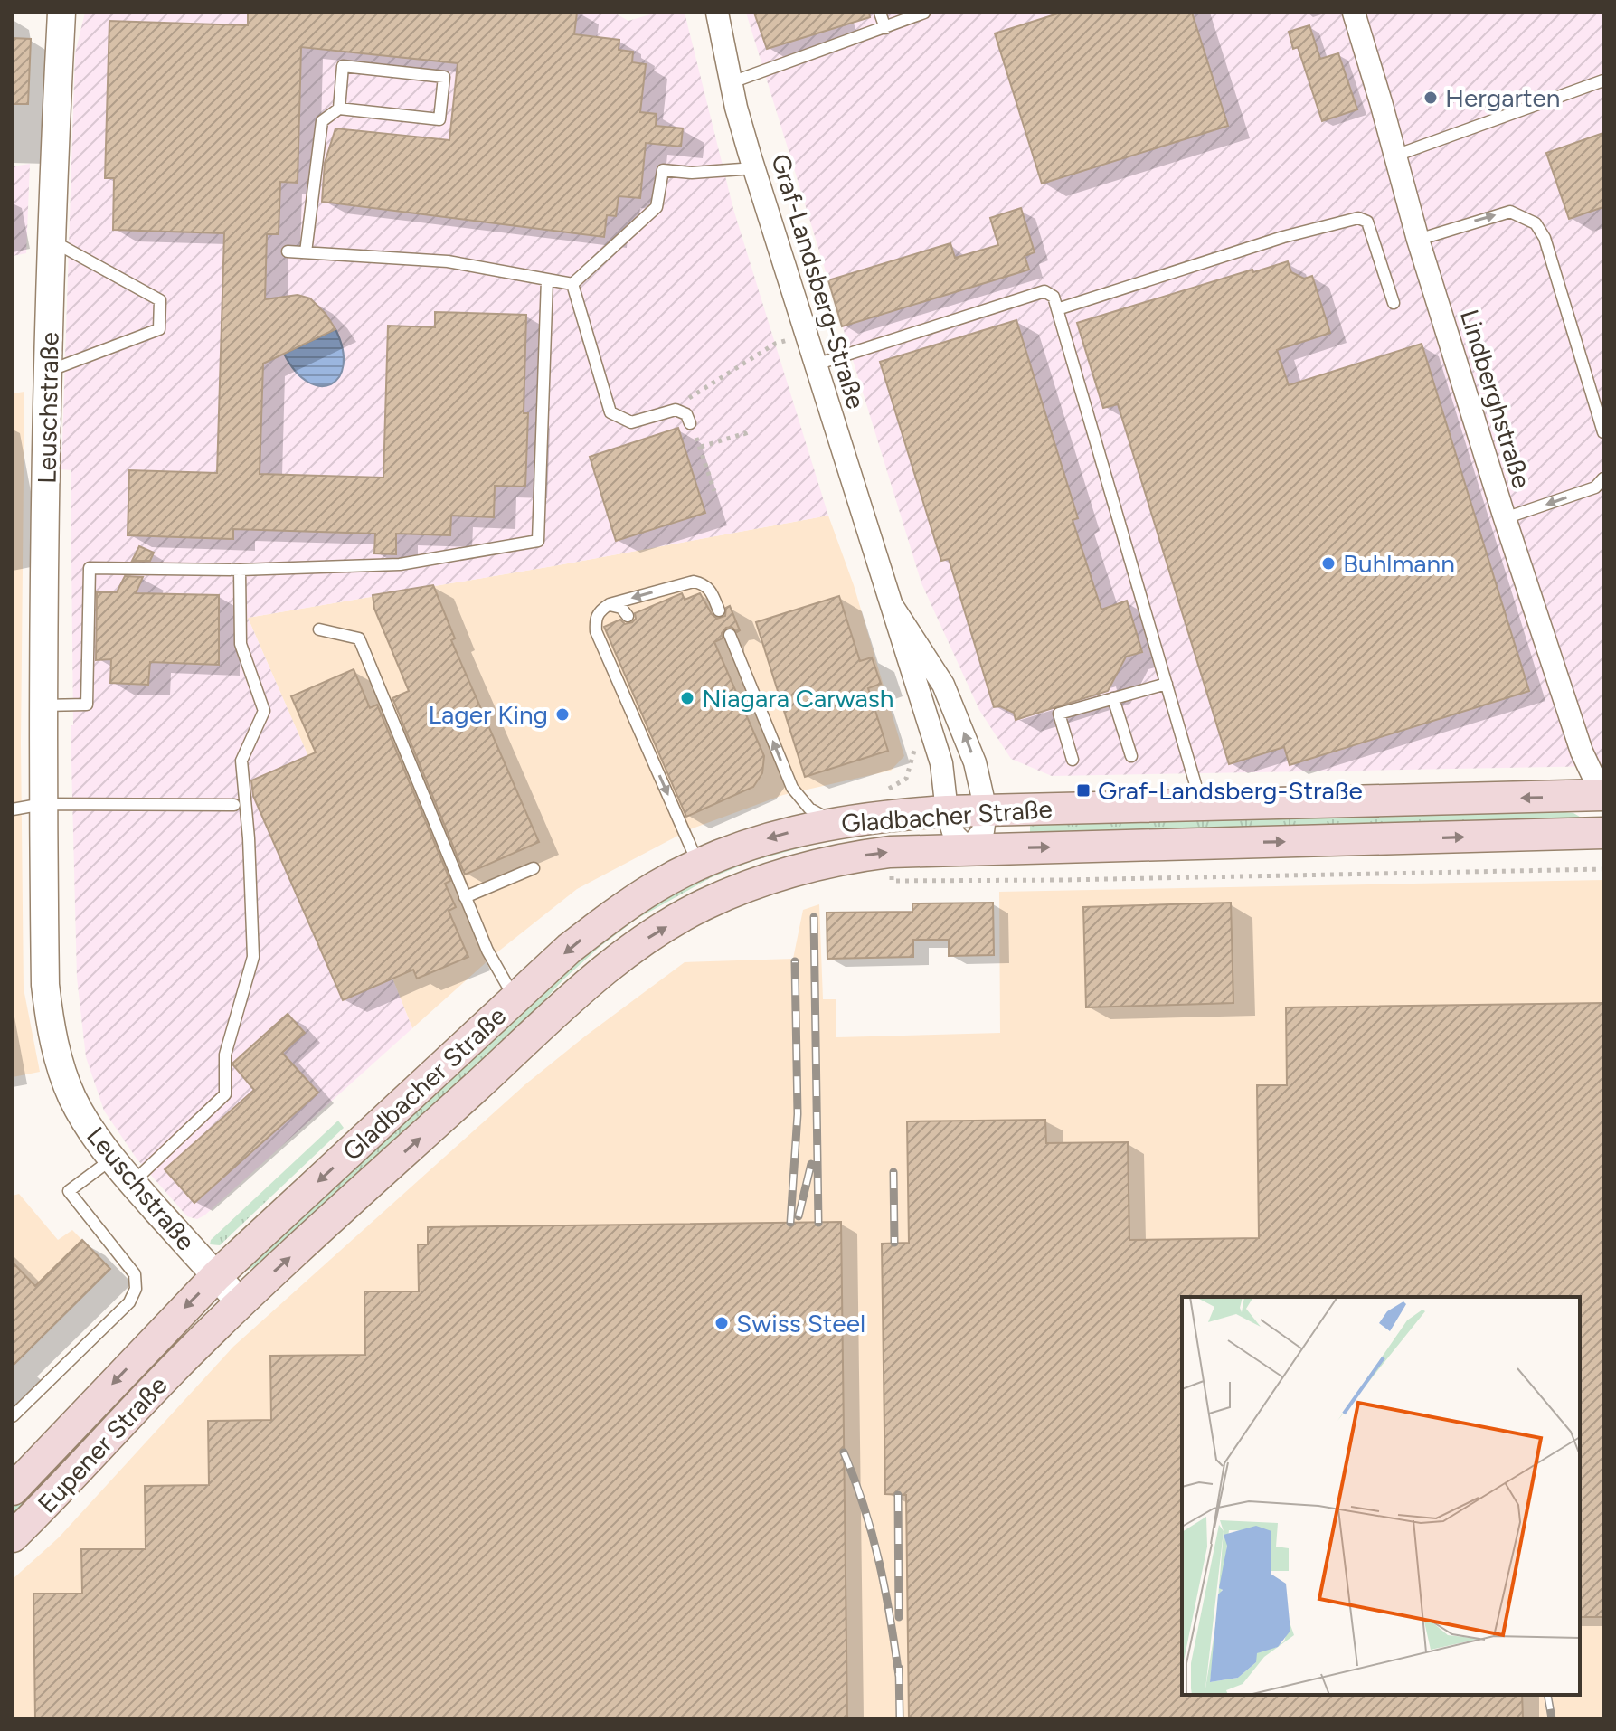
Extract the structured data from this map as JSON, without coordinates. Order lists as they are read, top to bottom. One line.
{"streets":{"main road":["Gladbacher Straße","Eupener Straße"],"street":["Graf-Landsberg-Straße","Lindberghstraße","Leuschstraße"]},"crossings":[["Graf-Landsberg-Straße","Gladbacher Straße"],["Lindberghstraße","Gladbacher Straße"],["Leuschstraße","Gladbacher Straße"],["Gladbacher Straße","Eupener Straße"]],"places":{"other":["Hergarten","Buhlmann","Niagara Carwash","Lager King","Swiss Steel"],"transit":["Graf-Landsberg-Straße"]}}
